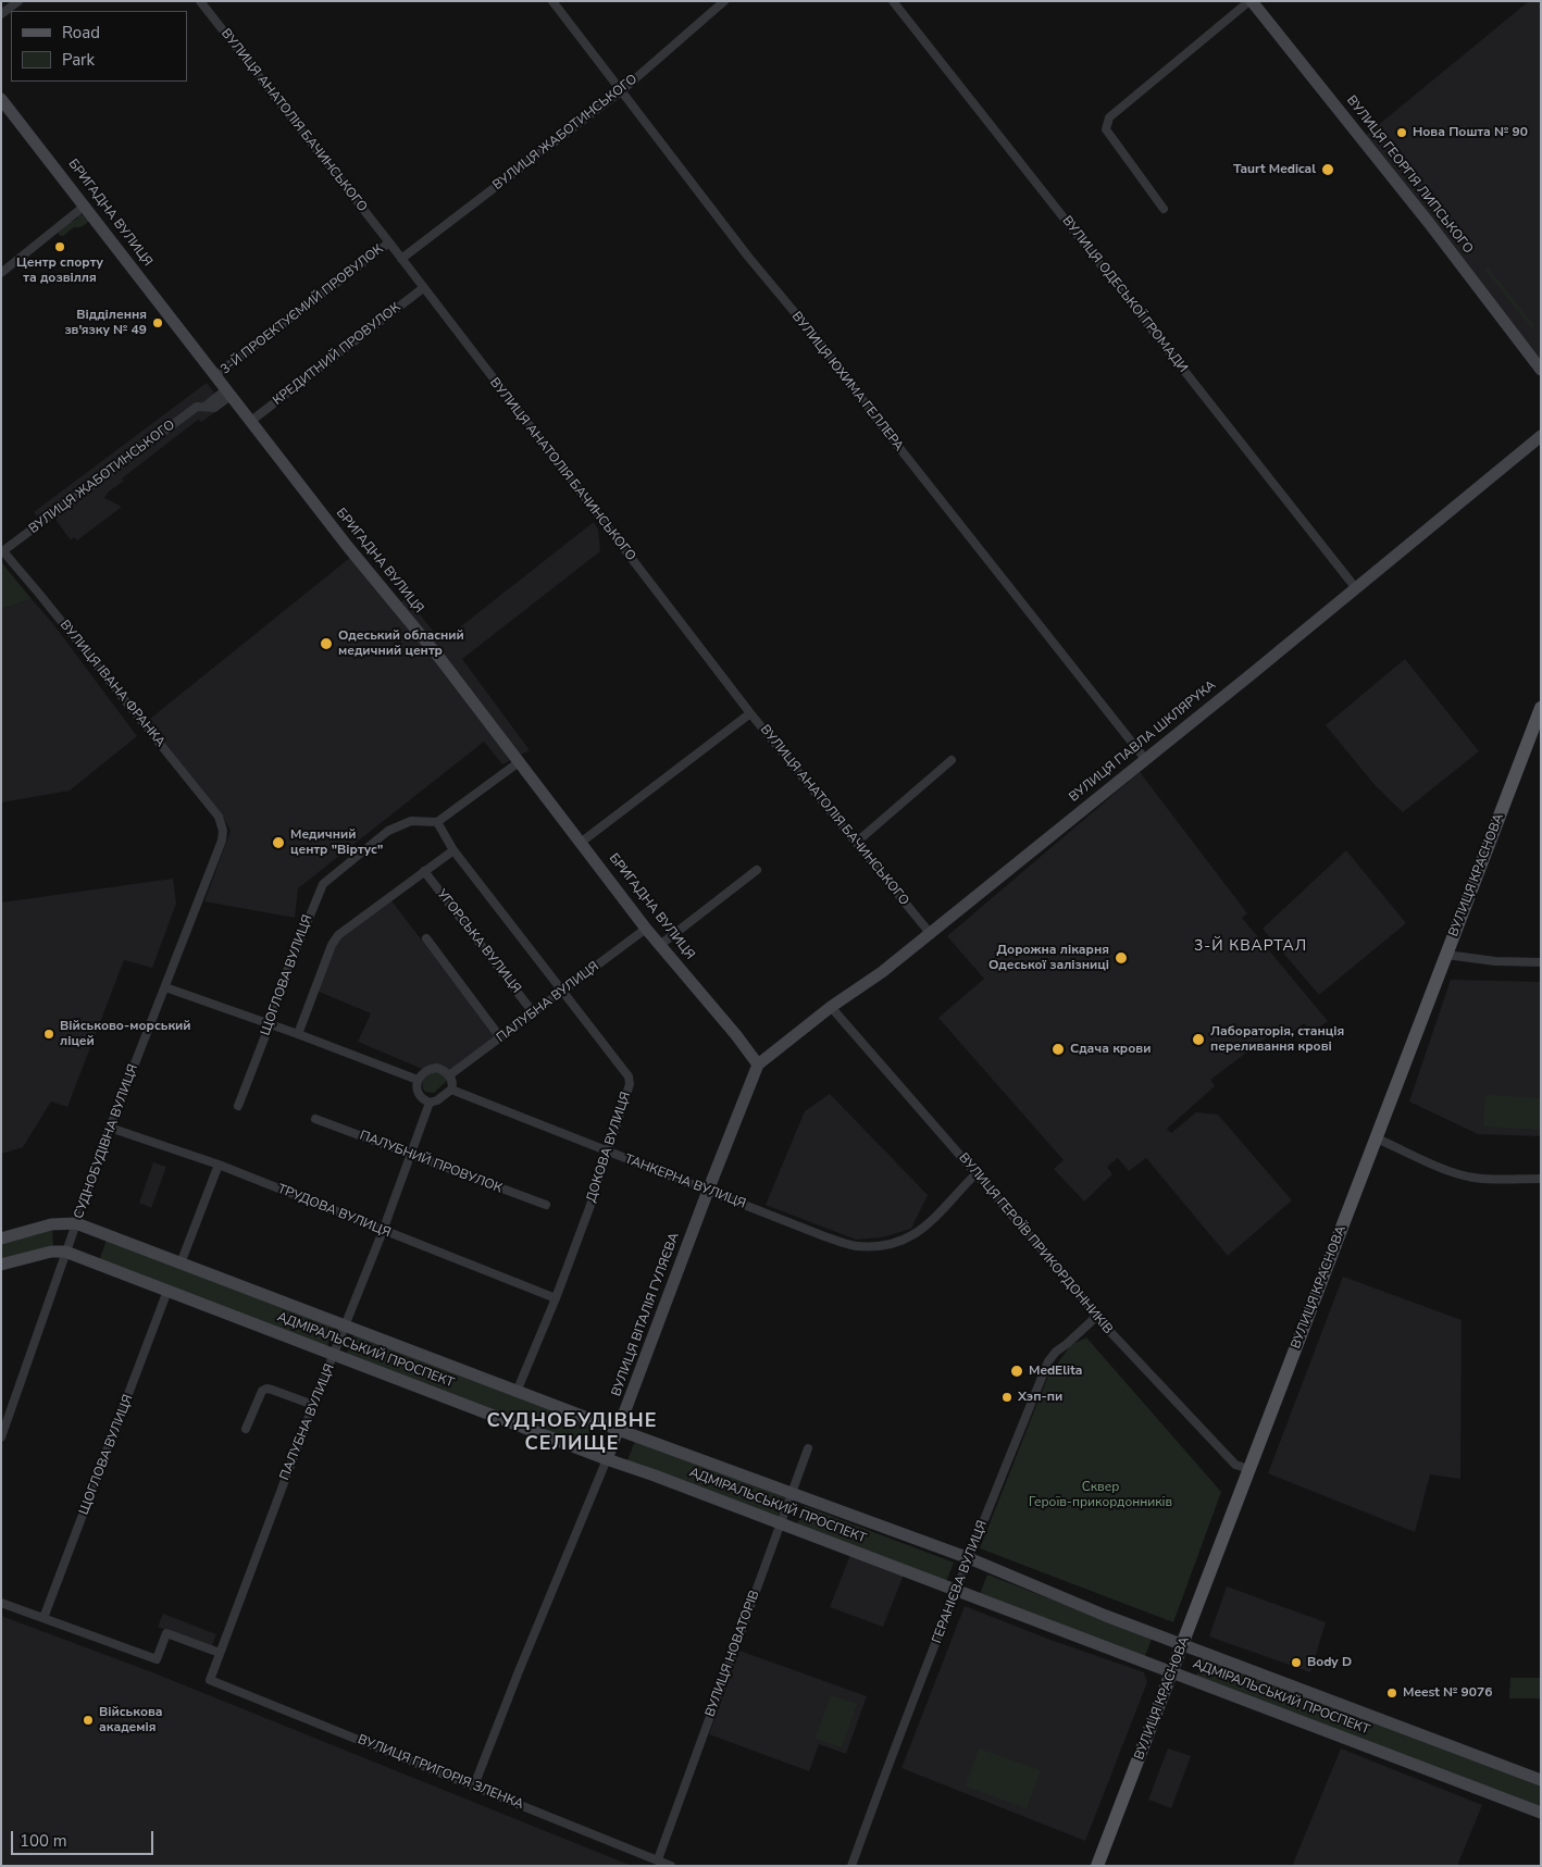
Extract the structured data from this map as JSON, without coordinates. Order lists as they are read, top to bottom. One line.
{"streets":{"main road":["ВУЛИЦЯ ГЕОРГІЯ ЛИПСЬКОГО","БРИГАДНА ВУЛИЦЯ","ВУЛИЦЯ ПАВЛА ШКЛЯРУКА","ВУЛИЦЯ КРАСНОВА","ВУЛИЦЯ ВІТАЛІЯ ГУЛЯЄВА","АДМІРАЛЬСЬКИЙ ПРОСПЕКТ"],"street":["ВУЛИЦЯ АНАТОЛІЯ БАЧИНСЬКОГО","ВУЛИЦЯ ЖАБОТИНСЬКОГО","ВУЛИЦЯ ОДЕСЬКОЇ ГРОМАДИ","3-Й ПРОЕКТУЄМИЙ ПРОВУЛОК","КРЕДИТНИЙ ПРОВУЛОК","ВУЛИЦЯ ЮХИМА ГЕЛЛЕРА","ВУЛИЦЯ ІВАНА ФРАНКА","УГОРСЬКА ВУЛИЦЯ","ЩОГЛОВА ВУЛИЦЯ","ПАЛУБНА ВУЛИЦЯ","СУДНОБУДІВНА ВУЛИЦЯ","ДОКОВА ВУЛИЦЯ","ПАЛУБНИЙ ПРОВУЛОК","ТАНКЕРНА ВУЛИЦЯ","ТРУДОВА ВУЛИЦЯ","ВУЛИЦЯ ГЕРОЇВ ПРИКОРДОННИКІВ","ГЕРАНІЄВА ВУЛИЦЯ","ВУЛИЦЯ НОВАТОРІВ","ВУЛИЦЯ ГРИГОРІЯ ЗЛЕНКА"]},"crossings":[["ВУЛИЦЯ АНАТОЛІЯ БАЧИНСЬКОГО","ВУЛИЦЯ ЖАБОТИНСЬКОГО"],["ВУЛИЦЯ АНАТОЛІЯ БАЧИНСЬКОГО","3-Й ПРОЕКТУЄМИЙ ПРОВУЛОК"],["ВУЛИЦЯ АНАТОЛІЯ БАЧИНСЬКОГО","КРЕДИТНИЙ ПРОВУЛОК"],["ВУЛИЦЯ АНАТОЛІЯ БАЧИНСЬКОГО","ВУЛИЦЯ ПАВЛА ШКЛЯРУКА"],["ВУЛИЦЯ ЖАБОТИНСЬКОГО","БРИГАДНА ВУЛИЦЯ"],["ВУЛИЦЯ ЖАБОТИНСЬКОГО","ВУЛИЦЯ ЮХИМА ГЕЛЛЕРА"],["ВУЛИЦЯ ЖАБОТИНСЬКОГО","ВУЛИЦЯ ІВАНА ФРАНКА"],["БРИГАДНА ВУЛИЦЯ","3-Й ПРОЕКТУЄМИЙ ПРОВУЛОК"],["БРИГАДНА ВУЛИЦЯ","КРЕДИТНИЙ ПРОВУЛОК"],["БРИГАДНА ВУЛИЦЯ","ВУЛИЦЯ ПАВЛА ШКЛЯРУКА"],["БРИГАДНА ВУЛИЦЯ","ПАЛУБНА ВУЛИЦЯ"],["БРИГАДНА ВУЛИЦЯ","ВУЛИЦЯ ВІТАЛІЯ ГУЛЯЄВА"],["ВУЛИЦЯ ОДЕСЬКОЇ ГРОМАДИ","ВУЛИЦЯ ПАВЛА ШКЛЯРУКА"],["ВУЛИЦЯ ЮХИМА ГЕЛЛЕРА","ВУЛИЦЯ ПАВЛА ШКЛЯРУКА"],["ВУЛИЦЯ ІВАНА ФРАНКА","СУДНОБУДІВНА ВУЛИЦЯ"],["ВУЛИЦЯ ПАВЛА ШКЛЯРУКА","ВУЛИЦЯ ГЕРОЇВ ПРИКОРДОННИКІВ"],["ВУЛИЦЯ ПАВЛА ШКЛЯРУКА","ВУЛИЦЯ ВІТАЛІЯ ГУЛЯЄВА"],["ВУЛИЦЯ КРАСНОВА","ВУЛИЦЯ ГЕРОЇВ ПРИКОРДОННИКІВ"],["ВУЛИЦЯ КРАСНОВА","АДМІРАЛЬСЬКИЙ ПРОСПЕКТ"],["УГОРСЬКА ВУЛИЦЯ","ПАЛУБНА ВУЛИЦЯ"],["ЩОГЛОВА ВУЛИЦЯ","ДОКОВА ВУЛИЦЯ"],["ЩОГЛОВА ВУЛИЦЯ","АДМІРАЛЬСЬКИЙ ПРОСПЕКТ"],["ПАЛУБНА ВУЛИЦЯ","ДОКОВА ВУЛИЦЯ"],["ПАЛУБНА ВУЛИЦЯ","ПАЛУБНИЙ ПРОВУЛОК"],["ПАЛУБНА ВУЛИЦЯ","ТАНКЕРНА ВУЛИЦЯ"],["ПАЛУБНА ВУЛИЦЯ","ТРУДОВА ВУЛИЦЯ"],["ПАЛУБНА ВУЛИЦЯ","АДМІРАЛЬСЬКИЙ ПРОСПЕКТ"],["ПАЛУБНА ВУЛИЦЯ","ВУЛИЦЯ ГРИГОРІЯ ЗЛЕНКА"],["СУДНОБУДІВНА ВУЛИЦЯ","ТРУДОВА ВУЛИЦЯ"],["СУДНОБУДІВНА ВУЛИЦЯ","АДМІРАЛЬСЬКИЙ ПРОСПЕКТ"],["ДОКОВА ВУЛИЦЯ","ТАНКЕРНА ВУЛИЦЯ"],["ДОКОВА ВУЛИЦЯ","ТРУДОВА ВУЛИЦЯ"],["ДОКОВА ВУЛИЦЯ","АДМІРАЛЬСЬКИЙ ПРОСПЕКТ"],["ТАНКЕРНА ВУЛИЦЯ","ВУЛИЦЯ ГЕРОЇВ ПРИКОРДОННИКІВ"],["ТАНКЕРНА ВУЛИЦЯ","ВУЛИЦЯ ВІТАЛІЯ ГУЛЯЄВА"],["ВУЛИЦЯ ГЕРОЇВ ПРИКОРДОННИКІВ","ГЕРАНІЄВА ВУЛИЦЯ"],["ВУЛИЦЯ ВІТАЛІЯ ГУЛЯЄВА","АДМІРАЛЬСЬКИЙ ПРОСПЕКТ"],["ВУЛИЦЯ ВІТАЛІЯ ГУЛЯЄВА","ВУЛИЦЯ ГРИГОРІЯ ЗЛЕНКА"],["АДМІРАЛЬСЬКИЙ ПРОСПЕКТ","ГЕРАНІЄВА ВУЛИЦЯ"],["АДМІРАЛЬСЬКИЙ ПРОСПЕКТ","ВУЛИЦЯ НОВАТОРІВ"],["ВУЛИЦЯ НОВАТОРІВ","ВУЛИЦЯ ГРИГОРІЯ ЗЛЕНКА"]],"districts":["3-Й КВАРТАЛ","СУДНОБУДІВНЕ СЕЛИЩЕ"],"parks":["Сквер Героїв-прикордонників"],"places":["Нова Пошта № 90","Taurt Medical","Центр спорту та дозвілля","Відділення зв'язку № 49","Одеський обласний медичний центр","Медичний центр \"Віртус\"","Дорожна лікарня Одеської залізниці","Військово-морський ліцей","Лабораторія, станція переливання крові","Сдача крови","MedElita","Хэп-пи","Body D","Meest № 9076","Військова академія"],"legend":["Road","Park"],"scale_bar":"100 m"}
